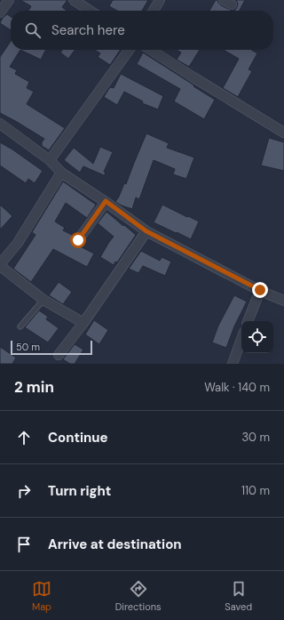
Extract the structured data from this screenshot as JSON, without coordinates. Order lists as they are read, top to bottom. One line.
{"scale_bar":"50 m","page":{"search":"Search here","scale":"50 m","heading":["2 min","Walk · 140 m"],"list":[["Continue","30 m"],["Turn right","110 m"],"Arrive at destination"],"nav":["Map","Directions","Saved"]}}
